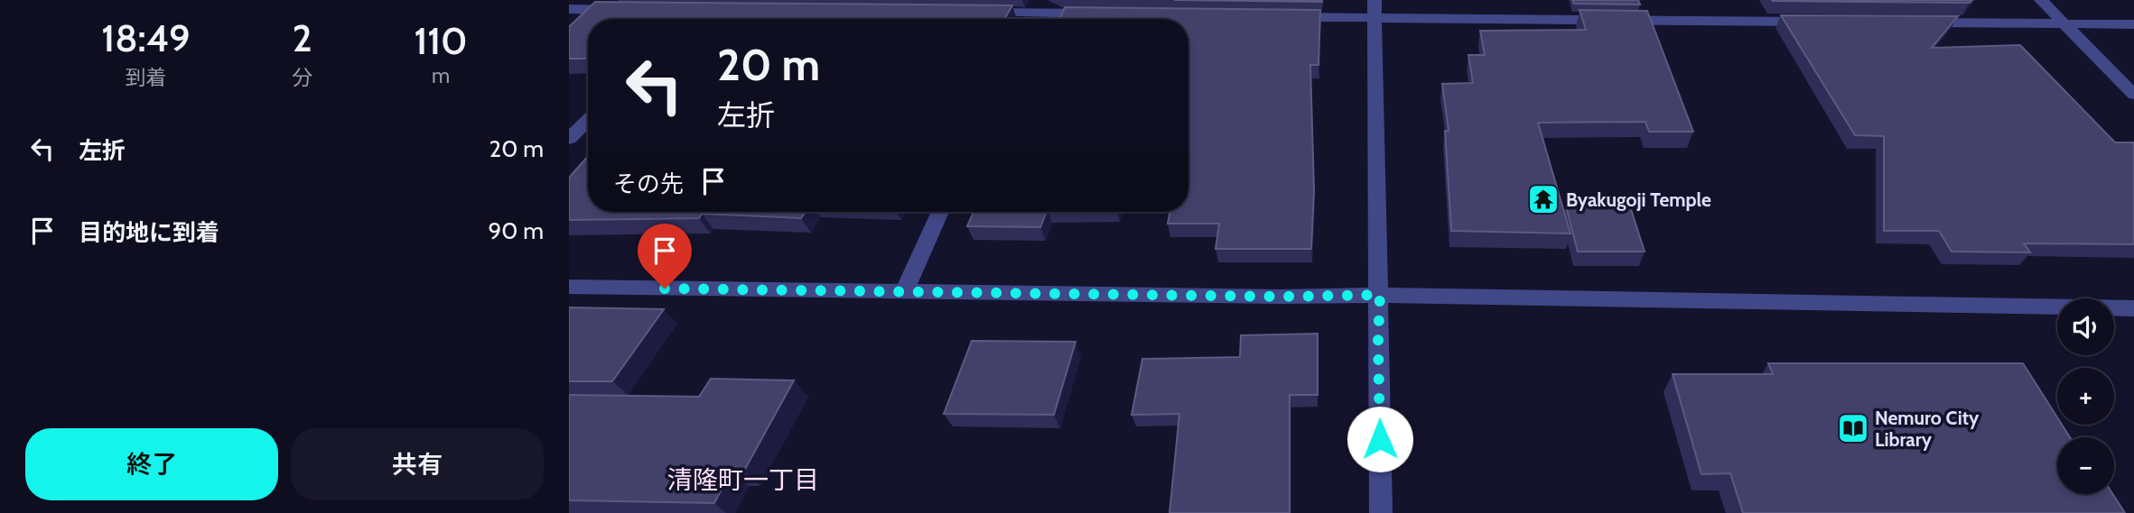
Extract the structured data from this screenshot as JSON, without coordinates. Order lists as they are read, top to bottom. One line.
{"districts":["清隆町一丁目"],"places":{"temple":["Byakugoji Temple"],"library":["Nemuro City Library"]},"page":{"eta":["18:49","到着","2","分","110","m"],"turn":["20 m","左折"],"list":[{"name":"左折","value":"20 m"},{"name":"目的地に到着","value":"90 m"}],"then":"その先","map_buttons":["+","−"],"buttons":["終了","共有"]}}
